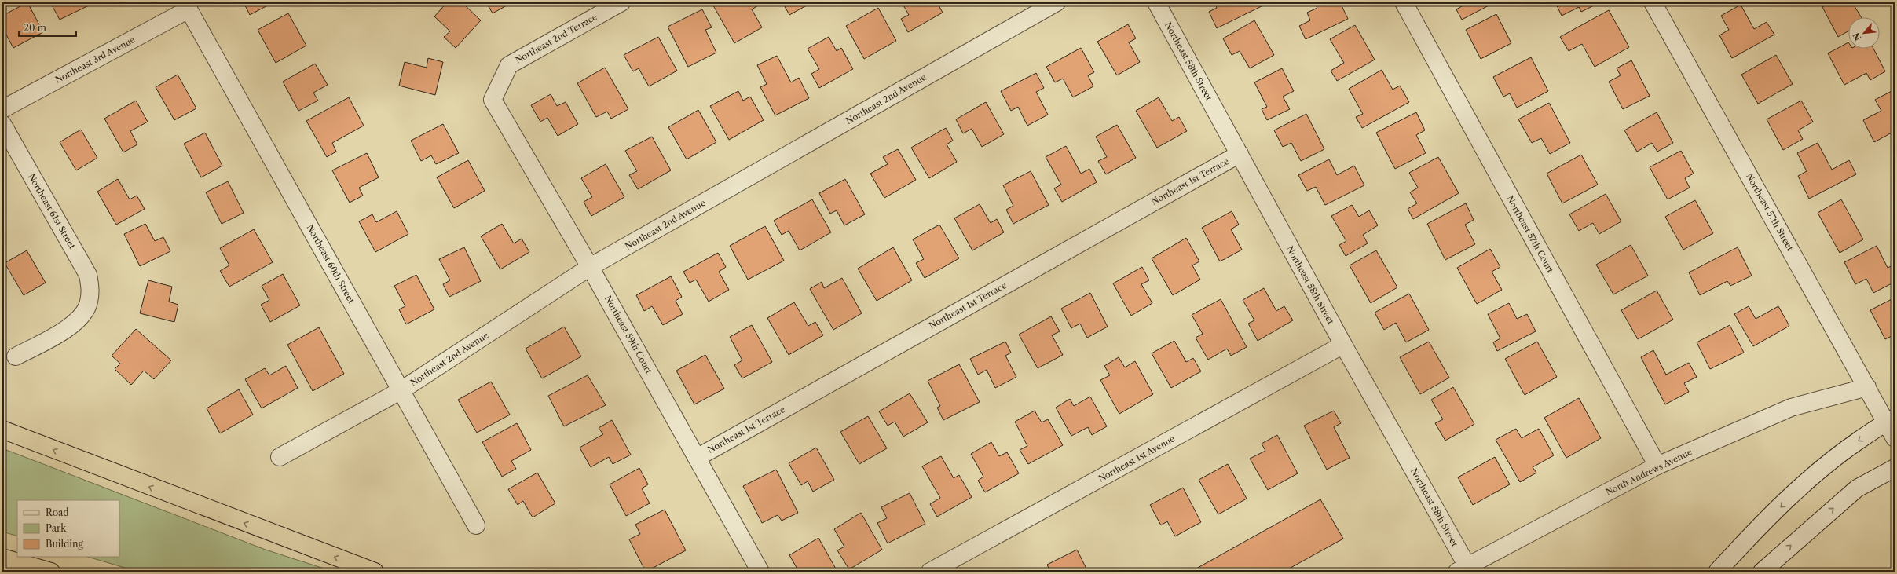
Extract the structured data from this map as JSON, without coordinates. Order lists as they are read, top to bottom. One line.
{"streets":{"street":["Northeast 2nd Terrace","Northeast 3rd Avenue","Northeast 58th Street","Northeast 2nd Avenue","Northeast 1st Terrace","Northeast 61st Street","Northeast 57th Street","Northeast 57th Court","Northeast 60th Street","Northeast 59th Court","Northeast 1st Avenue","North Andrews Avenue"]},"crossings":[["Northeast 2nd Terrace","Northeast 59th Court"],["Northeast 3rd Avenue","Northeast 60th Street"],["Northeast 58th Street","Northeast 1st Terrace"],["Northeast 58th Street","Northeast 1st Avenue"],["Northeast 58th Street","North Andrews Avenue"],["Northeast 2nd Avenue","Northeast 60th Street"],["Northeast 2nd Avenue","Northeast 59th Court"],["Northeast 1st Terrace","Northeast 59th Court"],["Northeast 57th Street","North Andrews Avenue"],["Northeast 57th Court","North Andrews Avenue"]],"legend":["Road","Park","Building"],"scale_bar":"20 m","north":"bottom left"}
